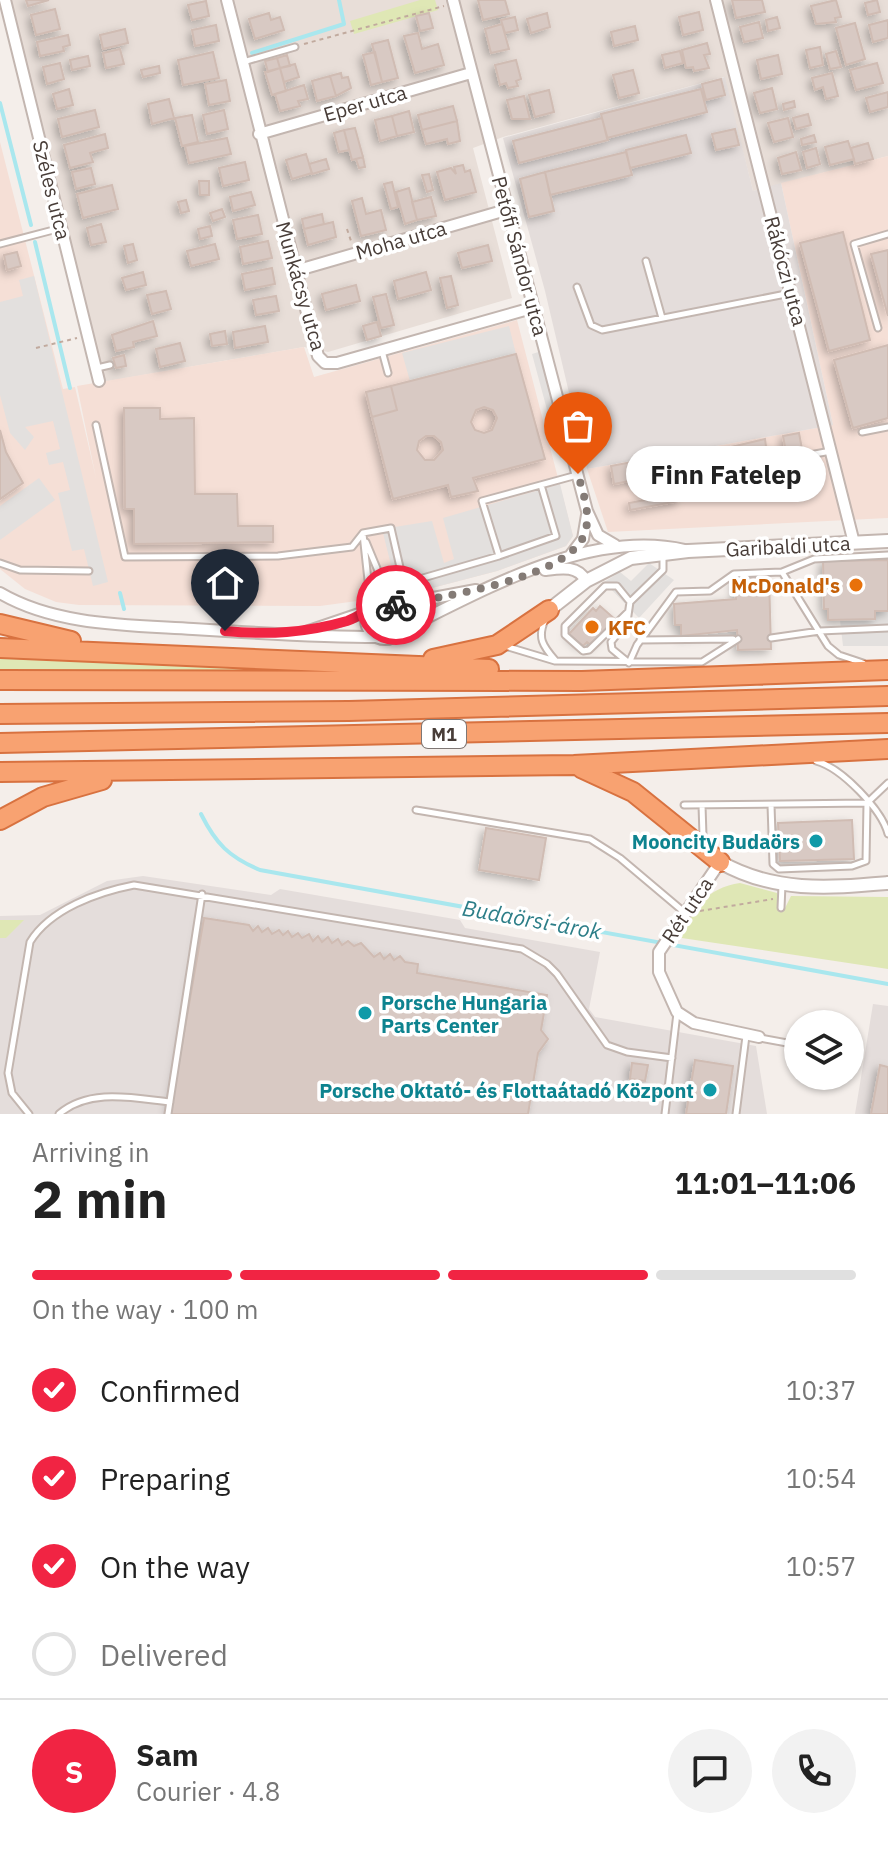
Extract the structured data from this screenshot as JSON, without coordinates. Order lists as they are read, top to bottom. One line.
{"streets":{"highway":["M1"],"street":["Eper utca","Széles utca","Moha utca","Petőfi Sándor utca","Rákóczi utca","Munkácsy utca","Garibaldi utca","Rét utca"]},"crossings":[["Eper utca","Petőfi Sándor utca"],["Eper utca","Munkácsy utca"],["Moha utca","Petőfi Sándor utca"],["Moha utca","Munkácsy utca"],["Petőfi Sándor utca","Munkácsy utca"],["Petőfi Sándor utca","Garibaldi utca"],["Rákóczi utca","Garibaldi utca"]],"water":["Budaörsi-árok"],"places":["Finn Fatelep","McDonald's","KFC","Mooncity Budaörs","Porsche Hungaria Parts Center","Porsche Oktató- és Flottaátadó Központ"],"page":{"bubble":"Finn Fatelep","heading":["2 min","Arriving in","11:01–11:06"],"panel":["Sam","Courier · 4.8"],"bar":"On the way · 100 m","list":[["Confirmed","10:37"],["Preparing","10:54"],["On the way","10:57"],"Delivered"],"round":"S"}}
